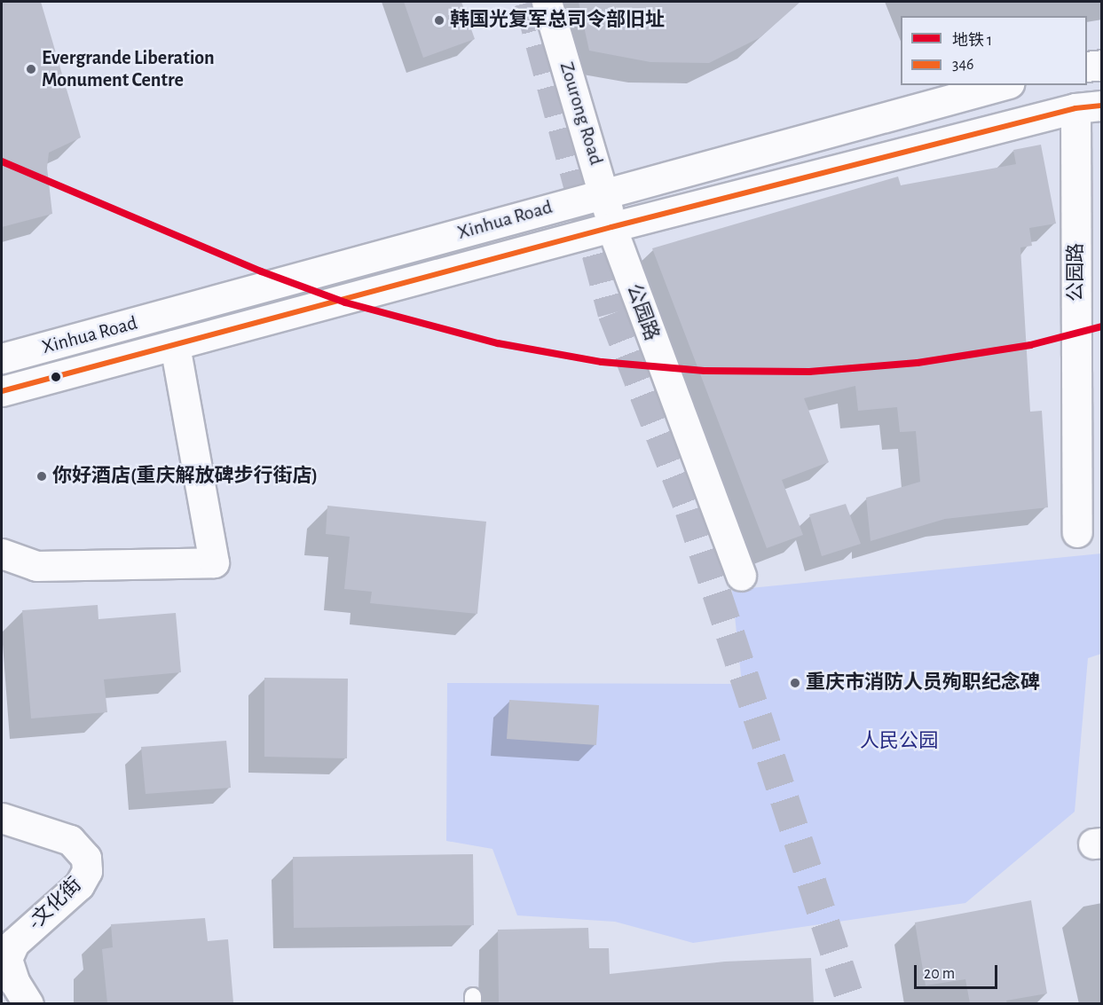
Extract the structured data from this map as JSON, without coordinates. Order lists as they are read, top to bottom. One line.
{"streets":{"main road":["Zourong Road","Xinhua Road","公园路","-文化街"]},"crossings":[["Zourong Road","Xinhua Road"],["Zourong Road","公园路"],["Xinhua Road","公园路"]],"parks":["人民公园"],"places":["韩国光复军总司令部旧址","Evergrande Liberation Monument Centre","你好酒店(重庆解放碑步行街店)","重庆市消防人员殉职纪念碑"],"lines":["transit line 346","metro line 1"],"legend":["地铁 1","346"],"scale_bar":"20 m"}
